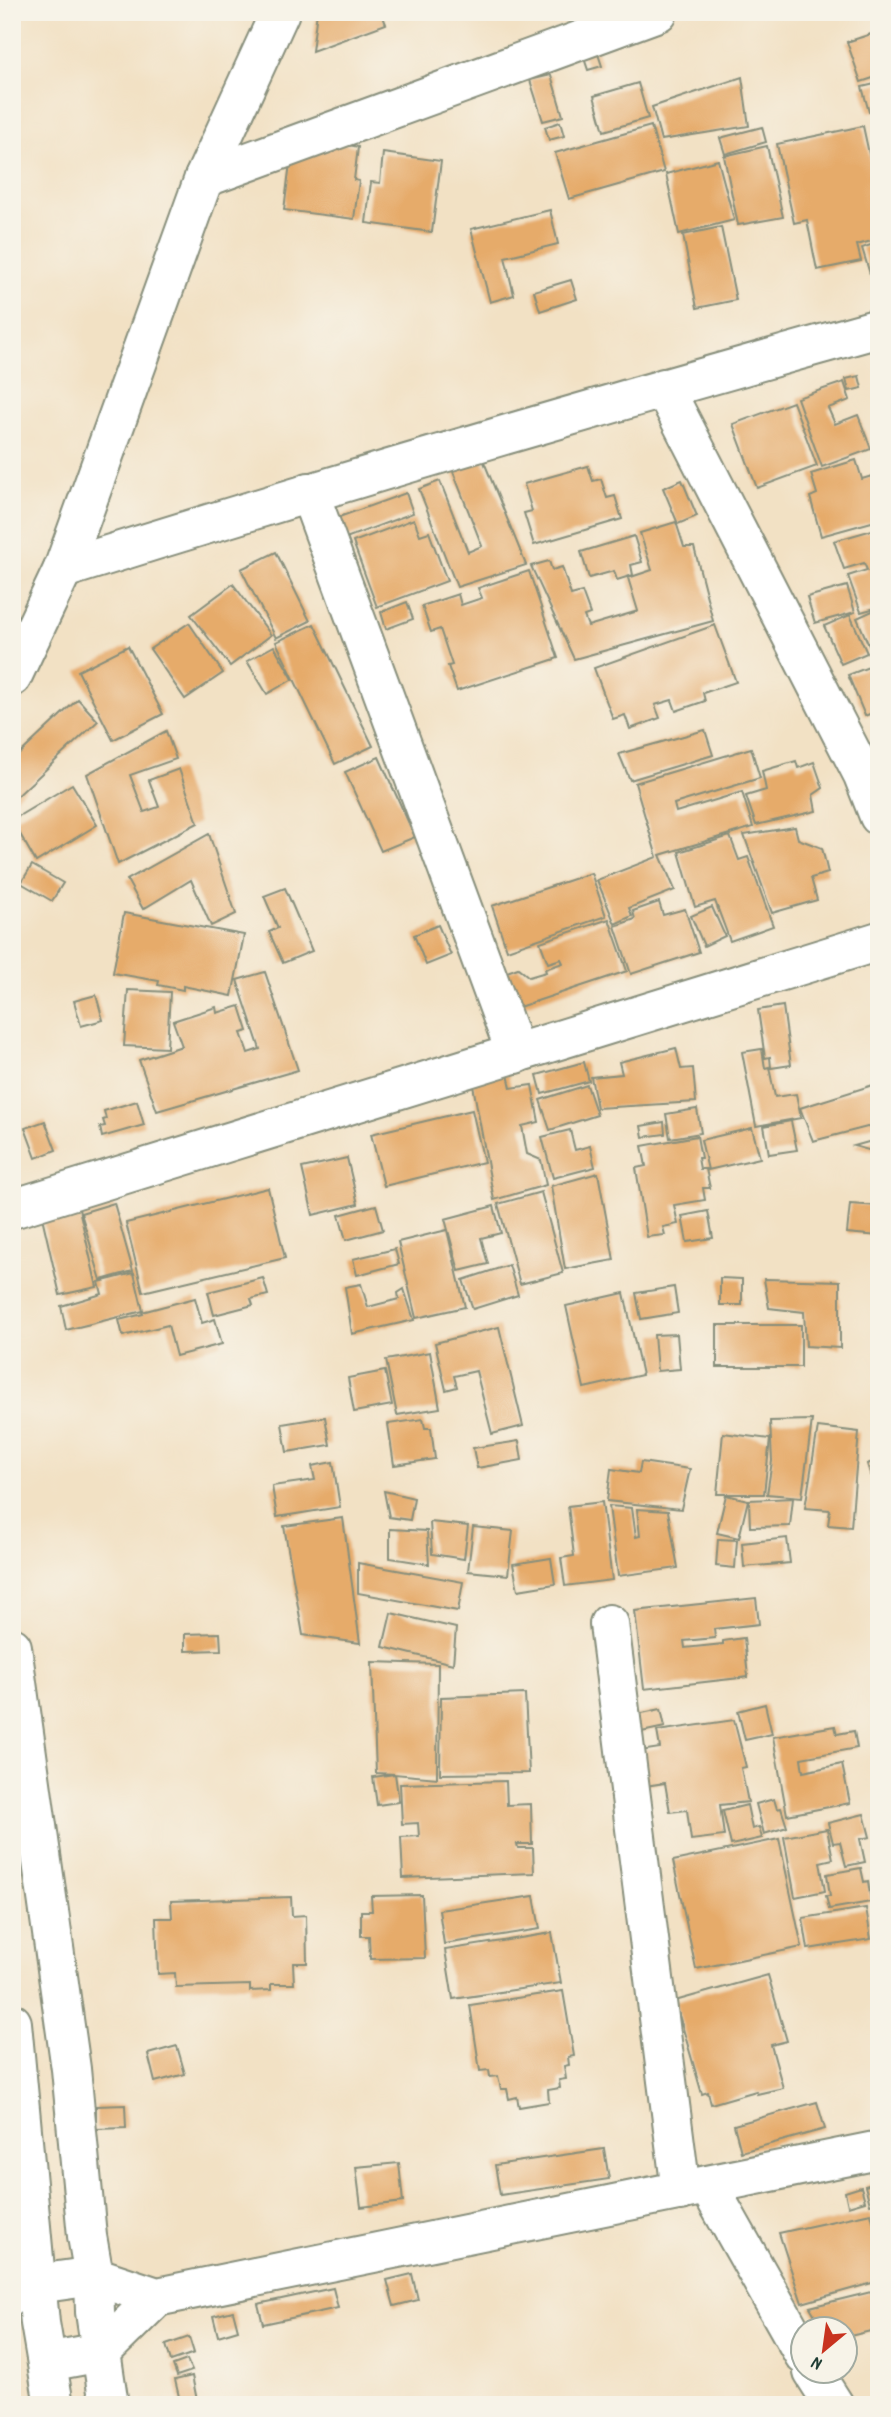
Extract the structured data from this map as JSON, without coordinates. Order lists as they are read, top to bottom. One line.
{"north":"bottom left"}
